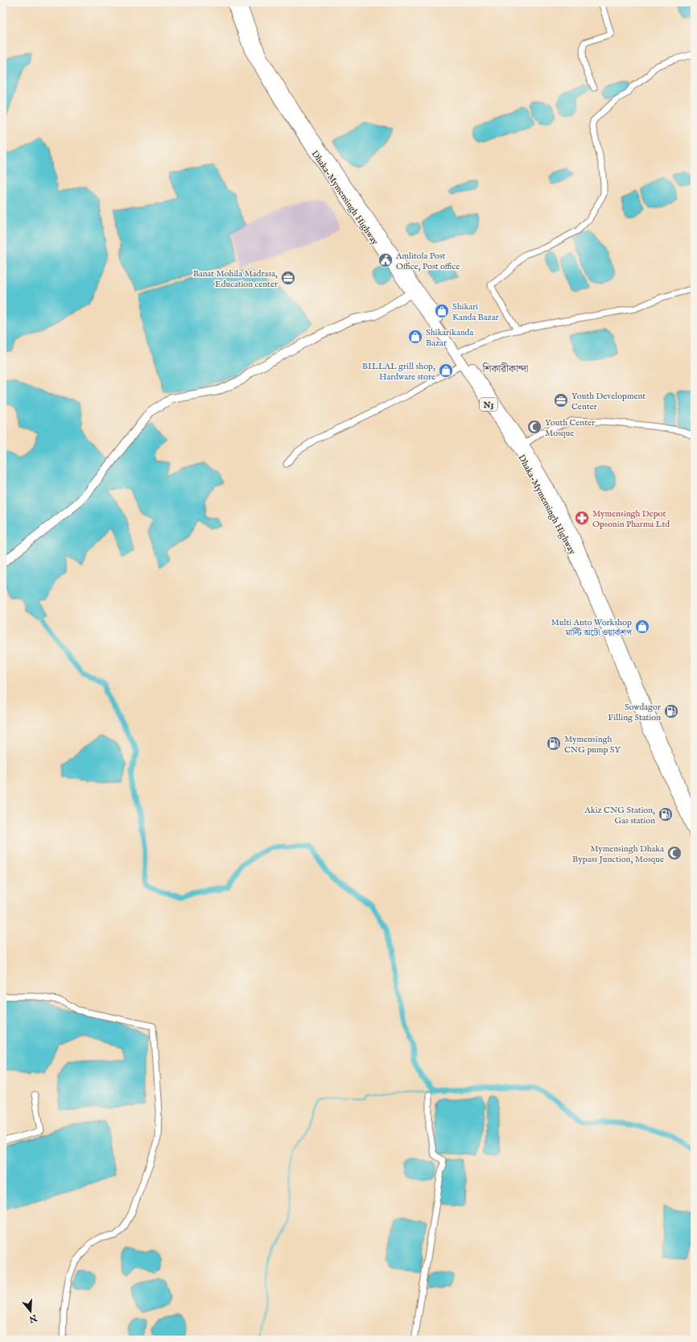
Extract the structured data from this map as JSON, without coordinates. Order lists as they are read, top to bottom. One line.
{"streets":{"highway":["Dhaka-Mymensingh Highway","N3"]},"districts":["শিকারীকান্দা"],"places":{"public building":["Amlitola Post Office, Post office"],"office":["Banat Mohila Madrasa, Education center","Youth Development Center"],"shop":["Shikari Kanda Bazar","Shikarikanda Bazar","BILLAL grill shop, Hardware store","Multi Auto Workshop মাল্টি অটো ওয়ার্কশপ"],"mosque":["Youth Center Mosque","Mymensingh Dhaka Bypass Junction, Mosque"],"pharmacy":["Mymensingh Depot Opsonin Pharma Ltd"],"fuel station":["Sowdagor Filling Station","Mymensingh CNG pump SY","Akiz CNG Station, Gas station"]},"north":"bottom"}
